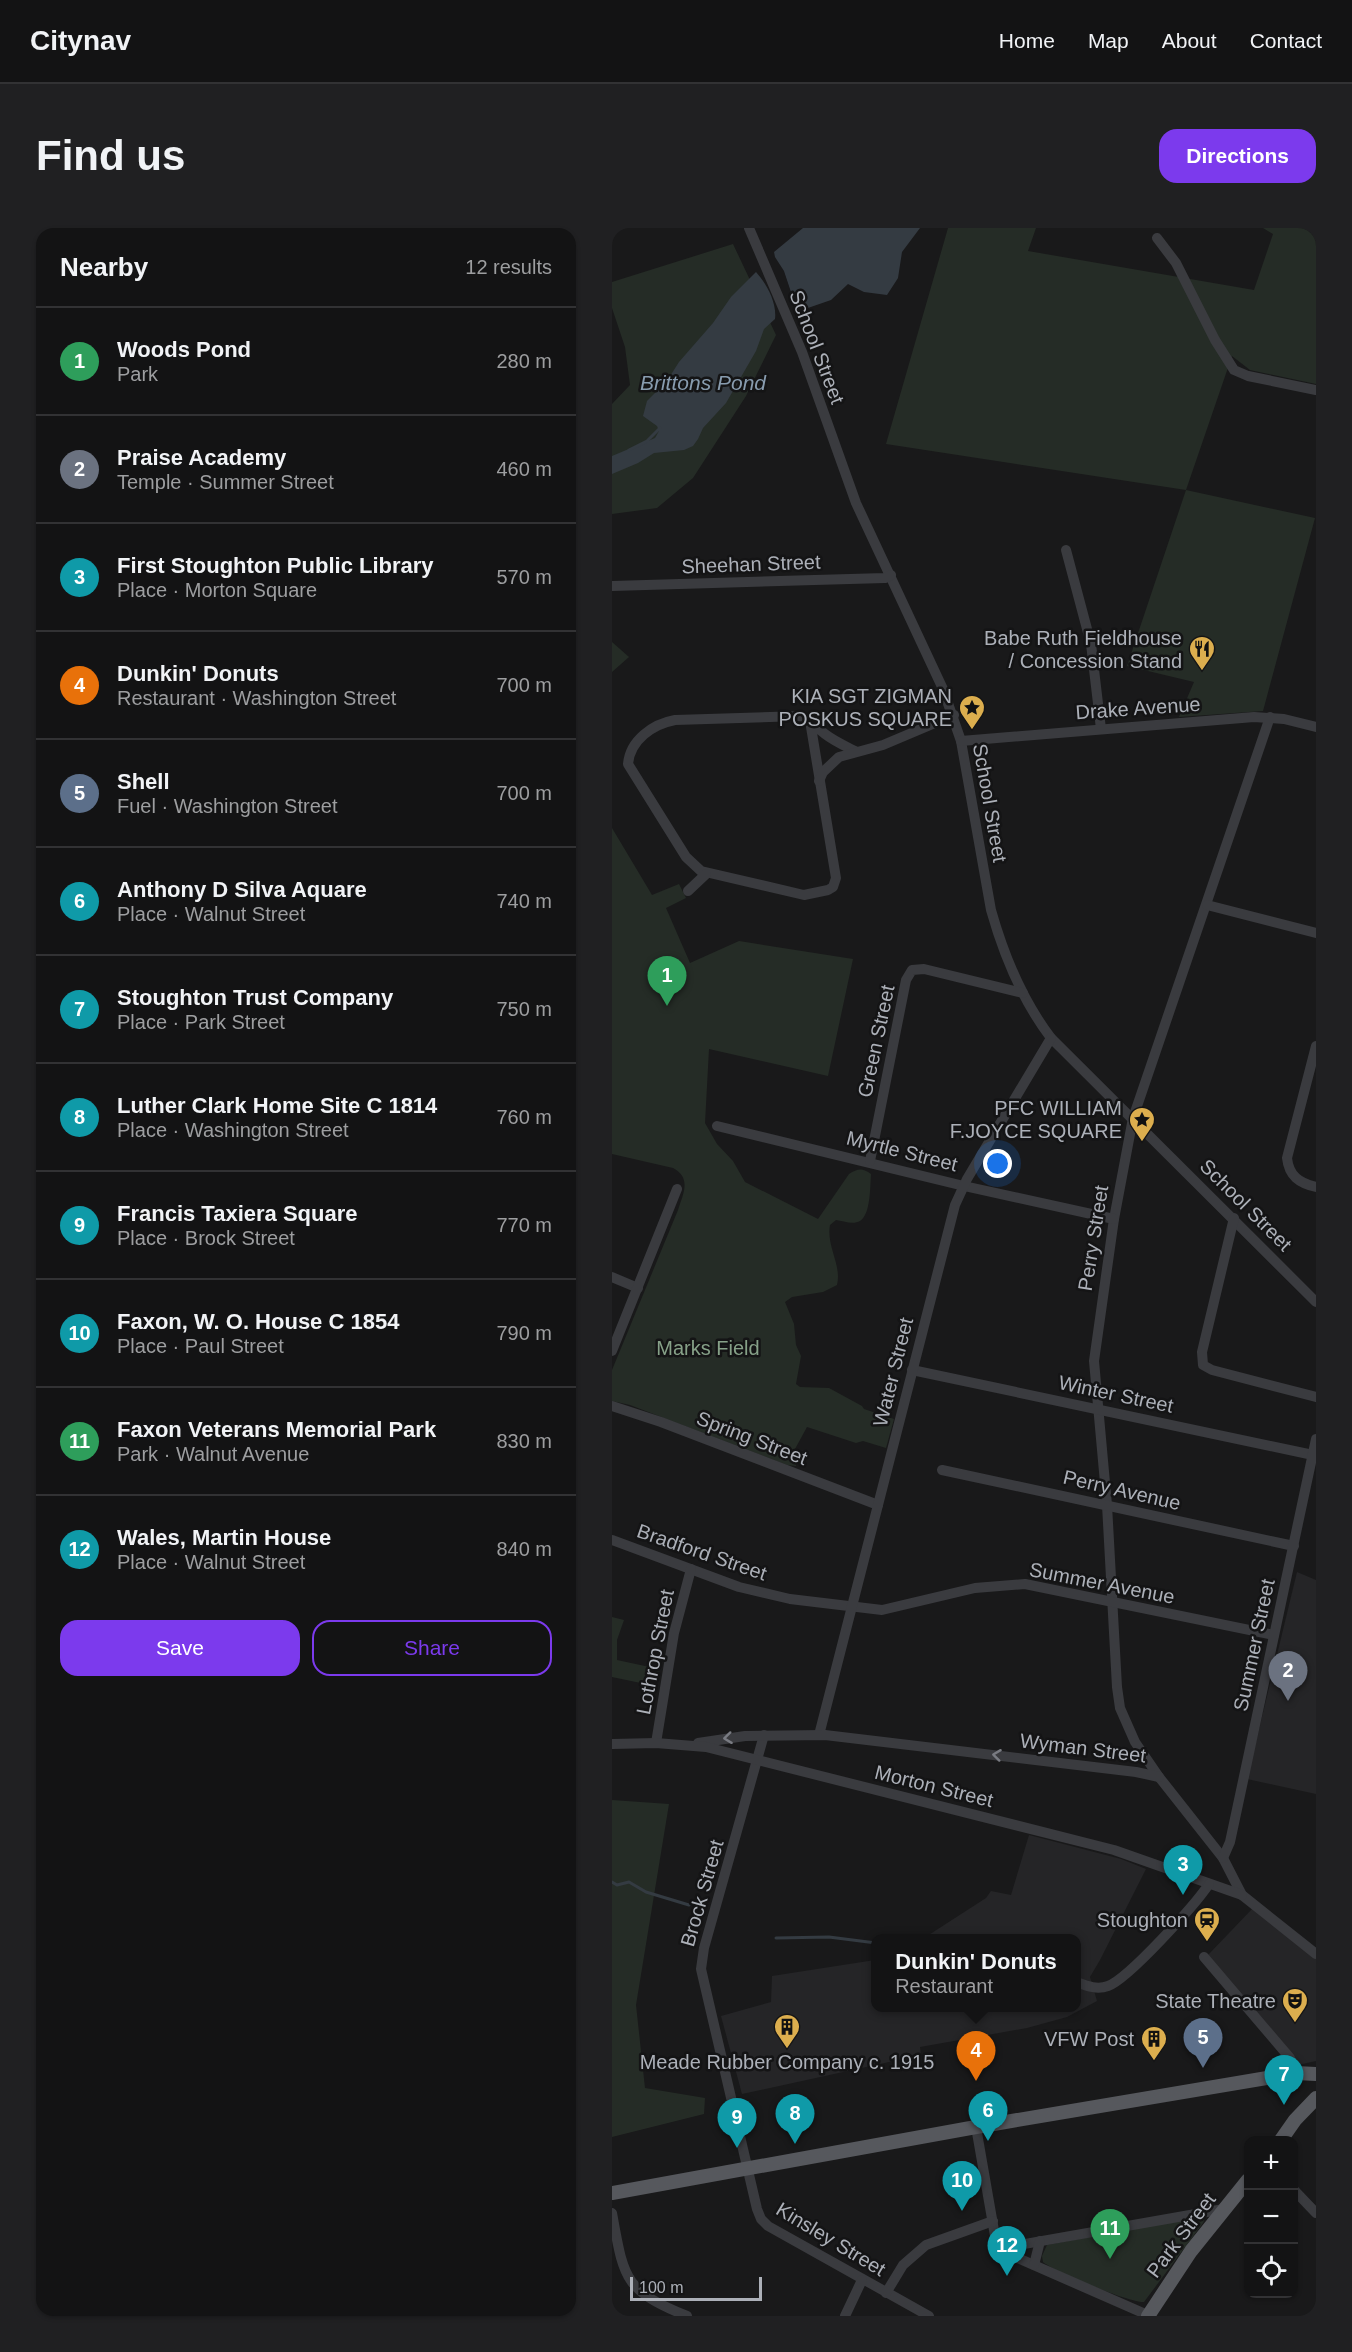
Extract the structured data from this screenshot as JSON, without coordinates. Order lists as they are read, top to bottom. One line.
{"streets":{"main road":["Park Street"],"street":["School Street","Sheehan Street","Drake Avenue","Green Street","Myrtle Street","Perry Street","Water Street","Winter Street","Spring Street","Perry Avenue","Bradford Street","Summer Avenue","Summer Street","Lothrop Street","Wyman Street","Morton Street","Brock Street","Kinsley Street"]},"crossings":[["School Street","Sheehan Street"],["School Street","Drake Avenue"],["School Street","Green Street"],["School Street","Perry Street"],["School Street","Water Street"],["Drake Avenue","Perry Street"],["Green Street","Myrtle Street"],["Myrtle Street","Perry Street"],["Myrtle Street","Water Street"],["Perry Street","Winter Street"],["Perry Street","Perry Avenue"],["Perry Street","Summer Avenue"],["Perry Street","Wyman Street"],["Water Street","Winter Street"],["Water Street","Spring Street"],["Water Street","Bradford Street"],["Water Street","Summer Avenue"],["Water Street","Wyman Street"],["Winter Street","Summer Street"],["Perry Avenue","Summer Street"],["Bradford Street","Summer Avenue"],["Bradford Street","Lothrop Street"],["Summer Avenue","Summer Street"],["Summer Street","Wyman Street"],["Lothrop Street","Morton Street"],["Wyman Street","Morton Street"],["Wyman Street","Brock Street"],["Morton Street","Brock Street"],["Brock Street","Kinsley Street"]],"one_way":["Wyman Street"],"water":["Brittons Pond"],"parks":["Marks Field"],"places":{"restaurant":["Babe Ruth Fieldhouse / Concession Stand"],"place":["KIA SGT ZIGMAN POSKUS SQUARE","PFC WILLIAM F.JOYCE SQUARE"],"station":["Stoughton"],"theatre":["State Theatre"],"building":["Meade Rubber Company c. 1915","VFW Post"]},"scale_bar":"100 m","page":{"header":"Citynav","nav":["Home","Map","About","Contact"],"buttons":["Directions",["Save","Share"]],"title":"Find us","heading":["Nearby","12 results"],"list":[{"mark":"1","name":"Woods Pond","note":"Park","value":"280 m"},{"mark":"2","name":"Praise Academy","note":"Temple · Summer Street","value":"460 m"},{"mark":"3","name":"First Stoughton Public Library","note":"Place · Morton Square","value":"570 m"},{"mark":"4","name":"Dunkin' Donuts","note":"Restaurant · Washington Street","value":"700 m"},{"mark":"5","name":"Shell","note":"Fuel · Washington Street","value":"700 m"},{"mark":"6","name":"Anthony D Silva Aquare","note":"Place · Walnut Street","value":"740 m"},{"mark":"7","name":"Stoughton Trust Company","note":"Place · Park Street","value":"750 m"},{"mark":"8","name":"Luther Clark Home Site C 1814","note":"Place · Washington Street","value":"760 m"},{"mark":"9","name":"Francis Taxiera Square","note":"Place · Brock Street","value":"770 m"},{"mark":"10","name":"Faxon, W. O. House C 1854","note":"Place · Paul Street","value":"790 m"},{"mark":"11","name":"Faxon Veterans Memorial Park","note":"Park · Walnut Avenue","value":"830 m"},{"mark":"12","name":"Wales, Martin House","note":"Place · Walnut Street","value":"840 m"}],"pins":["1","2","3","5","4","7","6","8","9","10","11","12"],"popup":["Dunkin' Donuts","Restaurant"],"map_buttons":["+","−"],"scale":"100 m"}}
